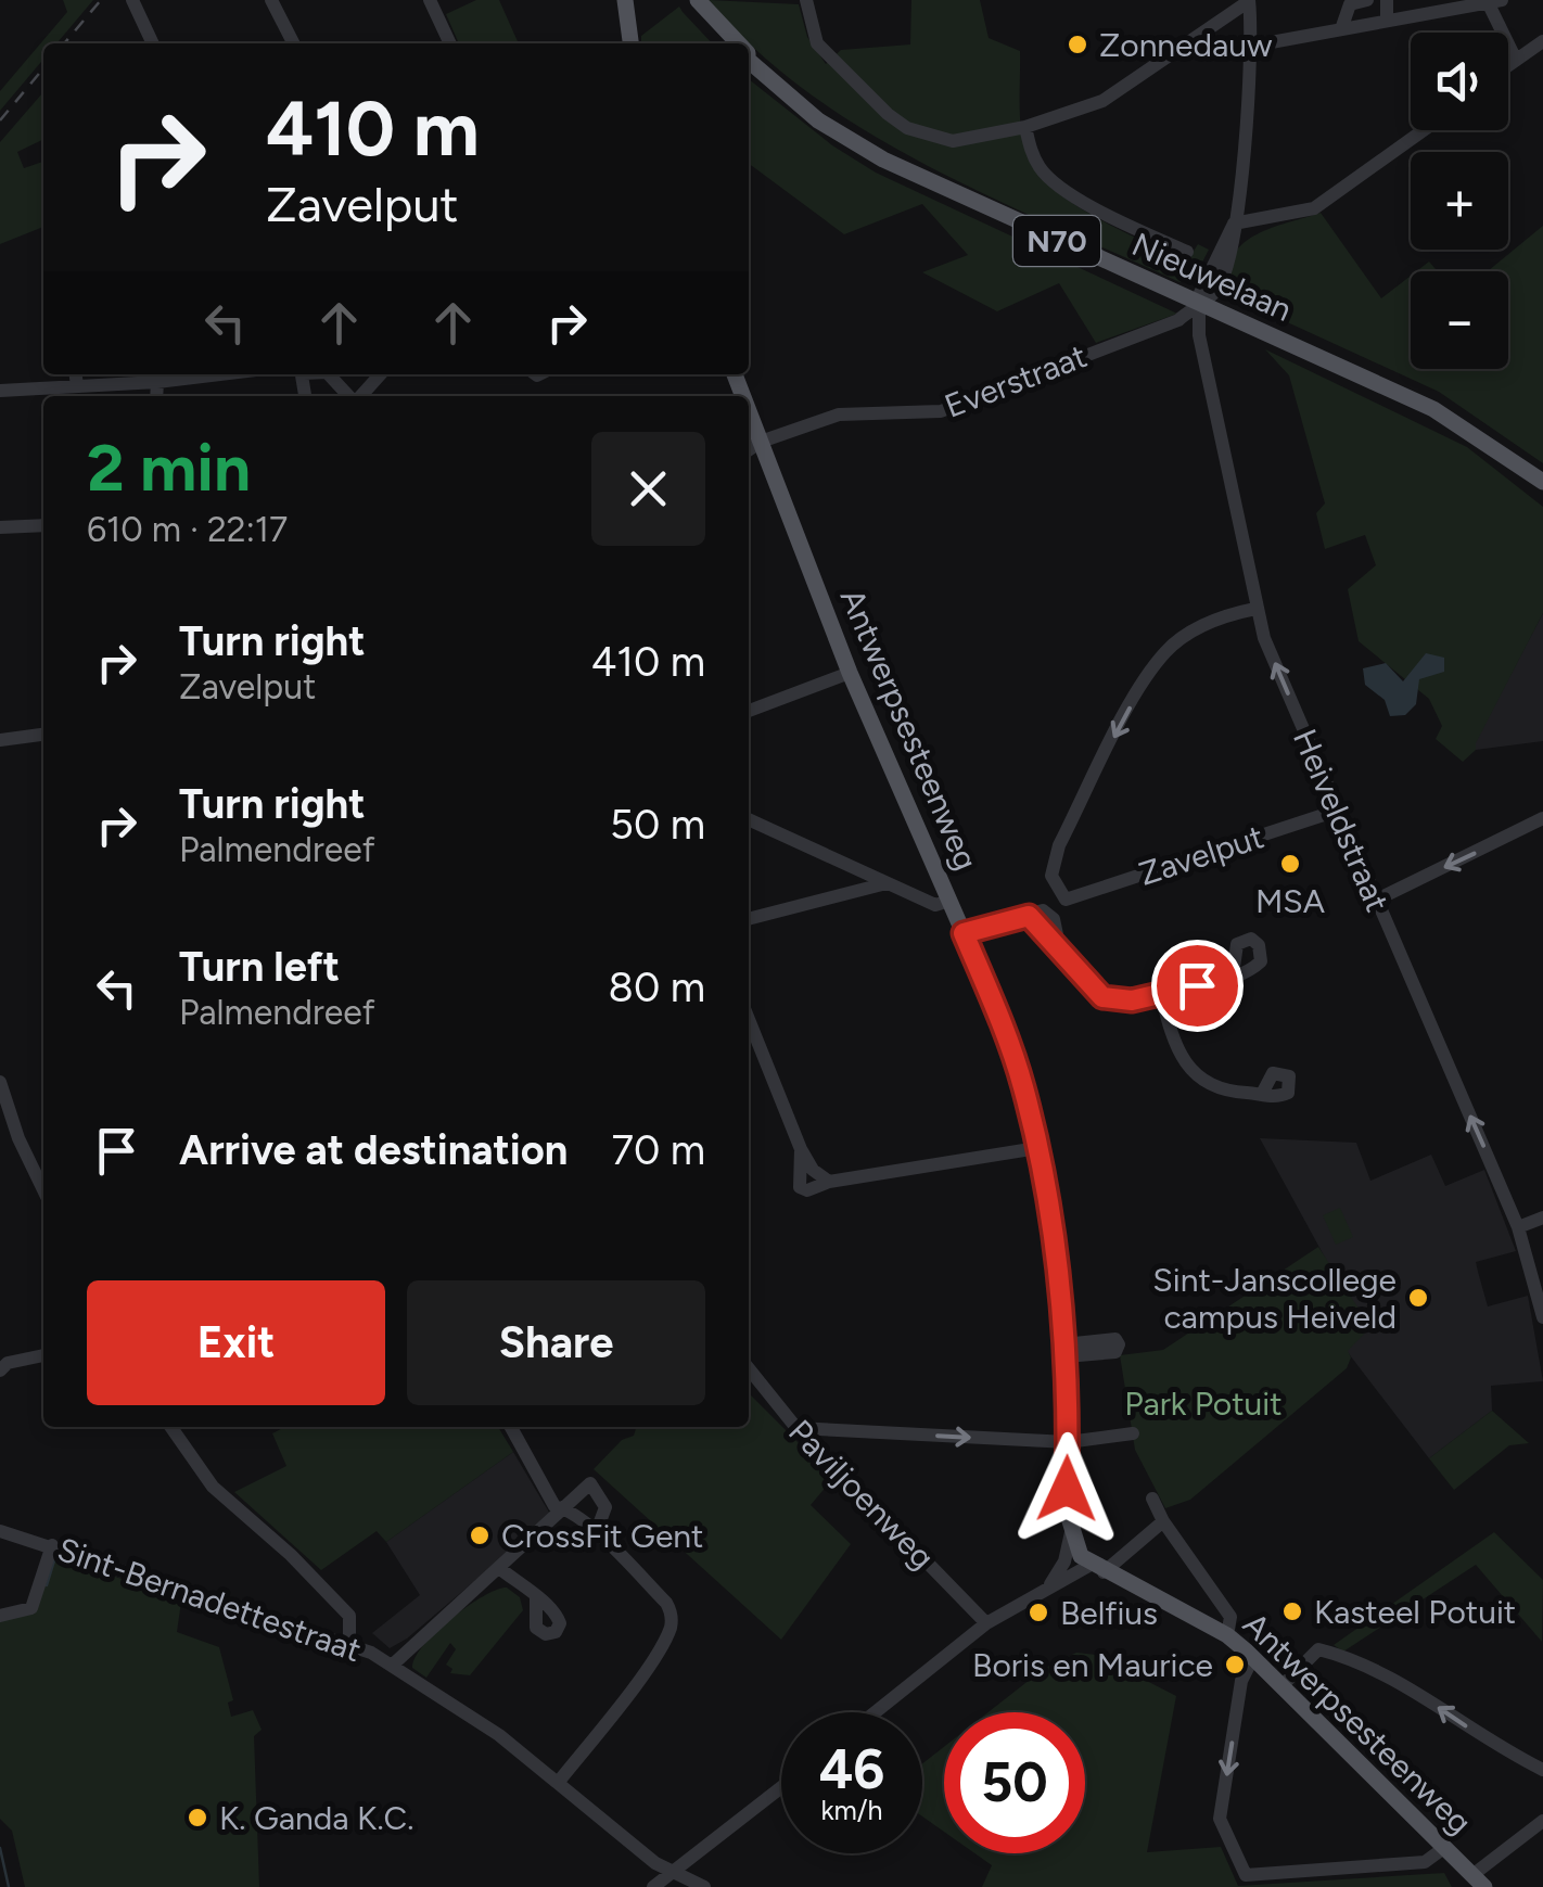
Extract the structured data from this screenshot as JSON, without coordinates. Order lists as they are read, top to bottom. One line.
{"streets":{"main road":["N70","Nieuwelaan","Antwerpsesteenweg"],"street":["Everstraat","Heiveldstraat","Zavelput","Paviljoenweg","Sint-Bernadettestraat"]},"crossings":[["Nieuwelaan","Everstraat"],["Nieuwelaan","Heiveldstraat"],["Everstraat","Antwerpsesteenweg"],["Everstraat","Heiveldstraat"],["Heiveldstraat","Zavelput"]],"one_way":["Heiveldstraat"],"parks":["Park Potuit"],"places":["Zonnedauw","MSA","Sint-Janscollege campus Heiveld","CrossFit Gent","Kasteel Potuit","Belfius","Boris en Maurice","K. Ganda K.C."],"page":{"map_buttons":["+","−"],"turn":["410 m","Zavelput"],"heading":["2 min","610 m · 22:17"],"list":[{"name":"Turn right","note":"Zavelput","value":"410 m"},{"name":"Turn right","note":"Palmendreef","value":"50 m"},{"name":"Turn left","note":"Palmendreef","value":"80 m"},{"name":"Arrive at destination","value":"70 m"}],"buttons":["Exit","Share"],"speed":"46 km/h","limit":"50"}}
